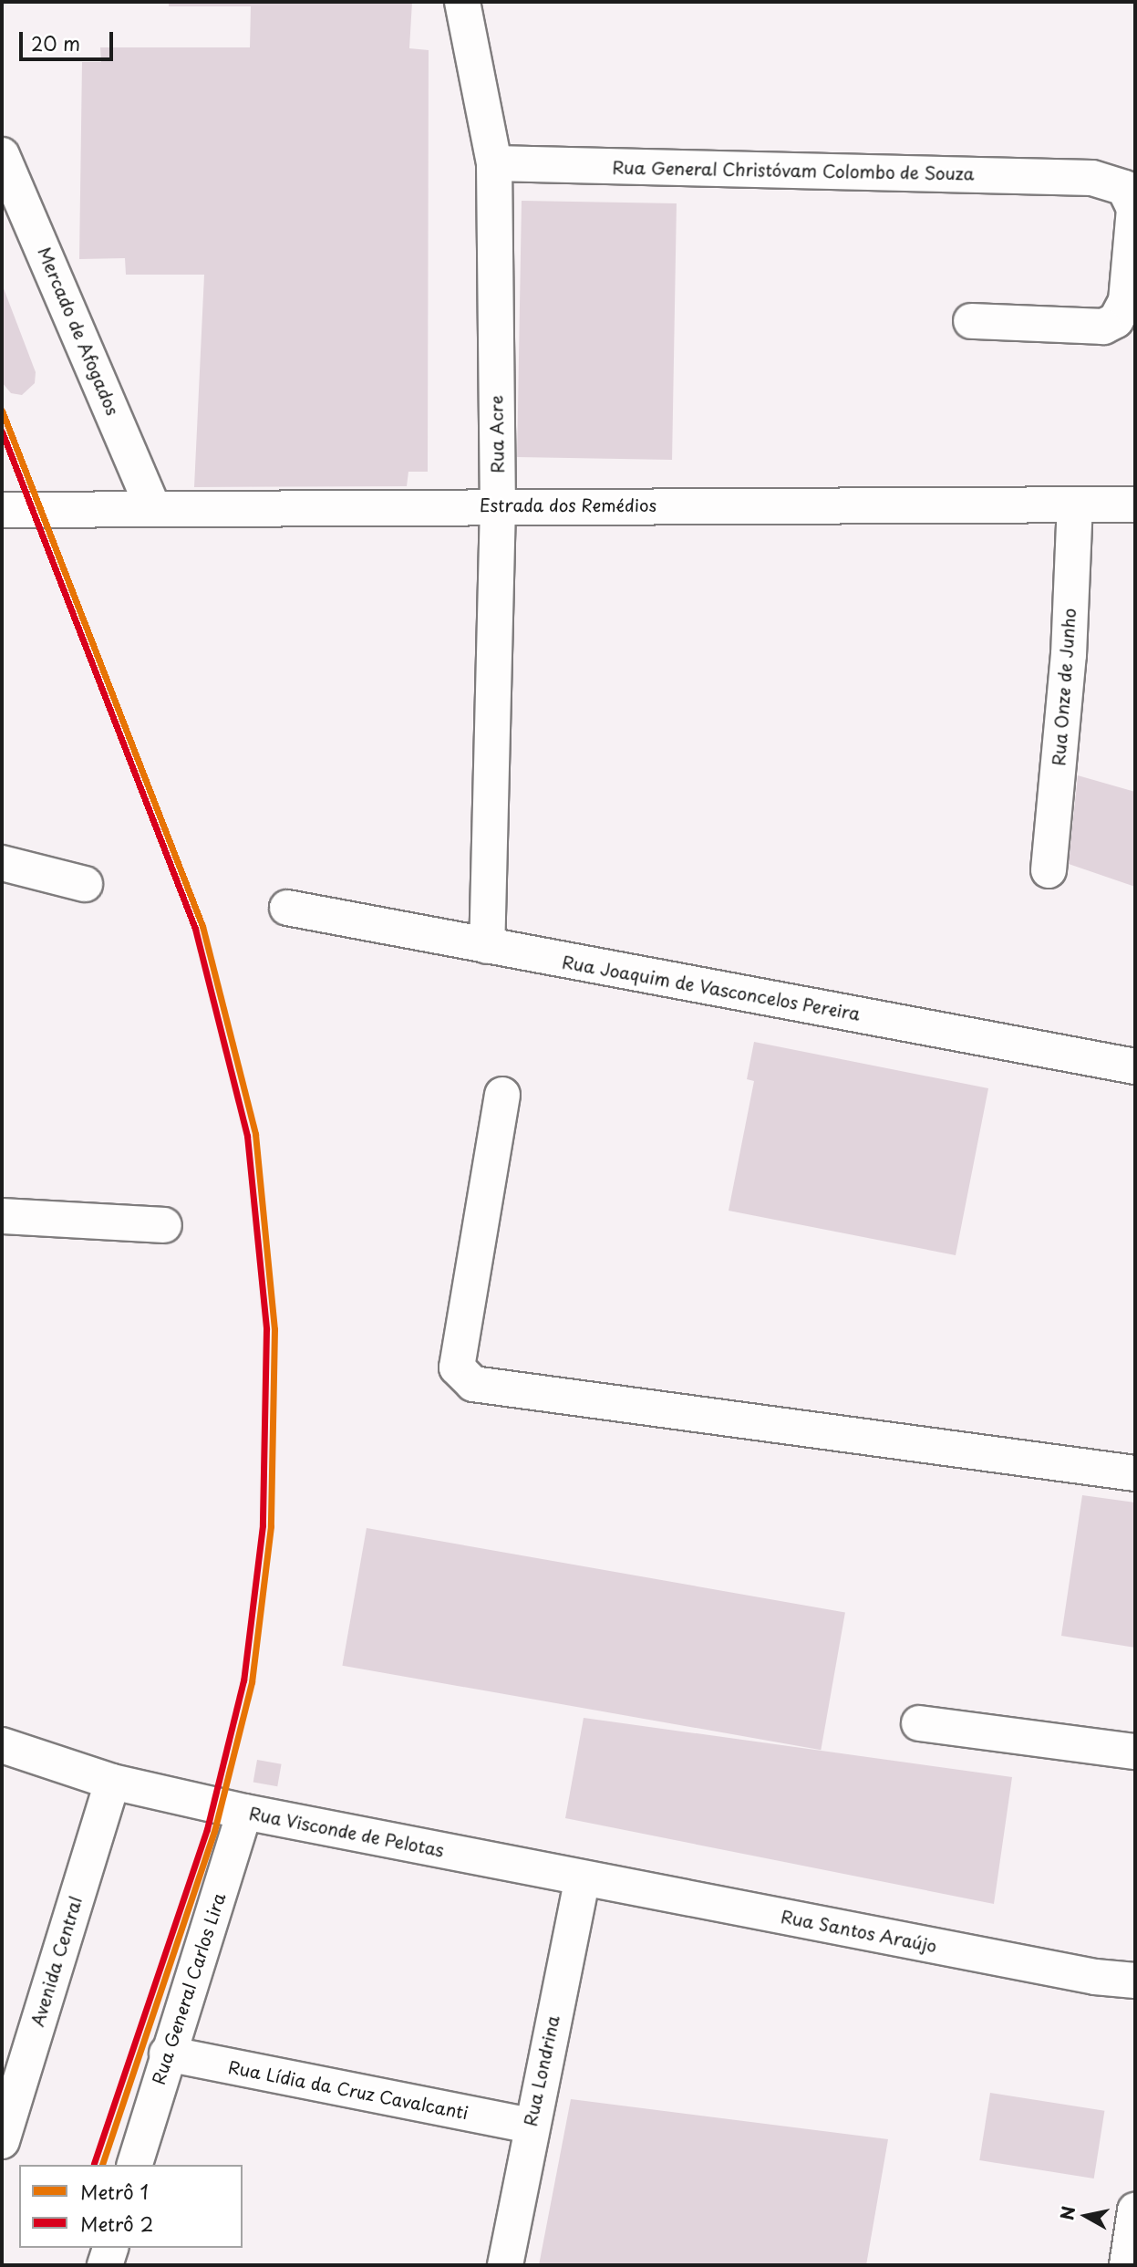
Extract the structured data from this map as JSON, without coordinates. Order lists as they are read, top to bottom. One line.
{"streets":{"street":["Rua General Christóvam Colombo de Souza","Mercado de Afogados","Rua Acre","Estrada dos Remédios","Rua Onze de Junho","Rua Joaquim de Vasconcelos Pereira","Rua Visconde de Pelotas","Rua Santos Araújo","Avenida Central","Rua General Carlos Lira","Rua Londrina","Rua Lídia da Cruz Cavalcanti"]},"crossings":[["Rua General Christóvam Colombo de Souza","Rua Acre"],["Mercado de Afogados","Estrada dos Remédios"],["Rua Acre","Estrada dos Remédios"],["Rua Acre","Rua Joaquim de Vasconcelos Pereira"],["Estrada dos Remédios","Rua Onze de Junho"],["Rua Visconde de Pelotas","Rua Santos Araújo"],["Rua Visconde de Pelotas","Avenida Central"],["Rua Visconde de Pelotas","Rua General Carlos Lira"],["Rua Visconde de Pelotas","Rua Londrina"],["Rua Santos Araújo","Rua Londrina"],["Rua General Carlos Lira","Rua Lídia da Cruz Cavalcanti"],["Rua Londrina","Rua Lídia da Cruz Cavalcanti"]],"lines":["metro line 1","metro line 2"],"legend":["Metrô 1","Metrô 2"],"scale_bar":"20 m","north":"left"}
